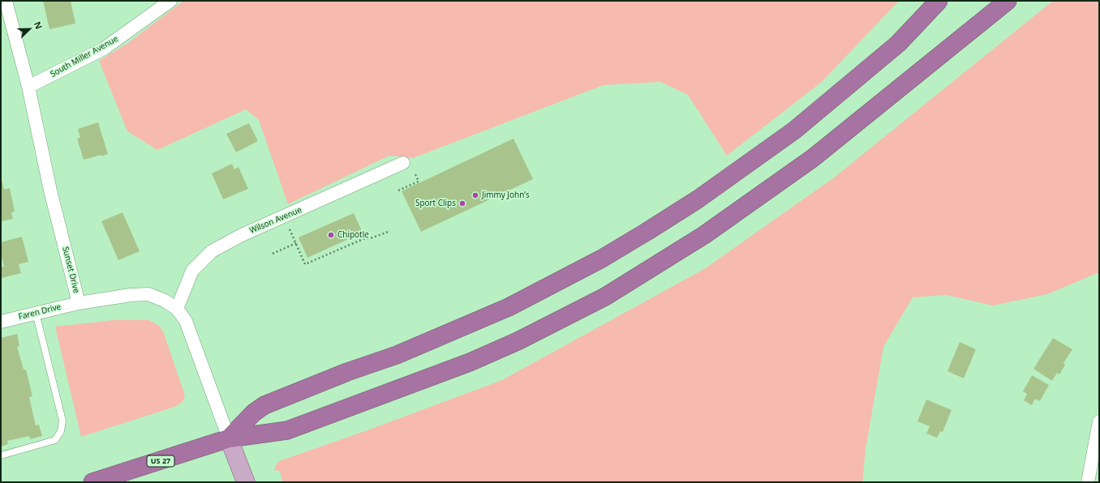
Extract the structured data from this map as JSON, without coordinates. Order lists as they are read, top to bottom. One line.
{"streets":{"highway":["US 27"],"street":["South Miller Avenue","Wilson Avenue","Sunset Drive","Faren Drive"]},"crossings":[["South Miller Avenue","Sunset Drive"],["Wilson Avenue","Sunset Drive"],["Sunset Drive","Faren Drive"],["Sunset Drive","US 27"]],"places":["Jimmy John’s","Sport Clips","Chipotle"],"north":"top right"}
